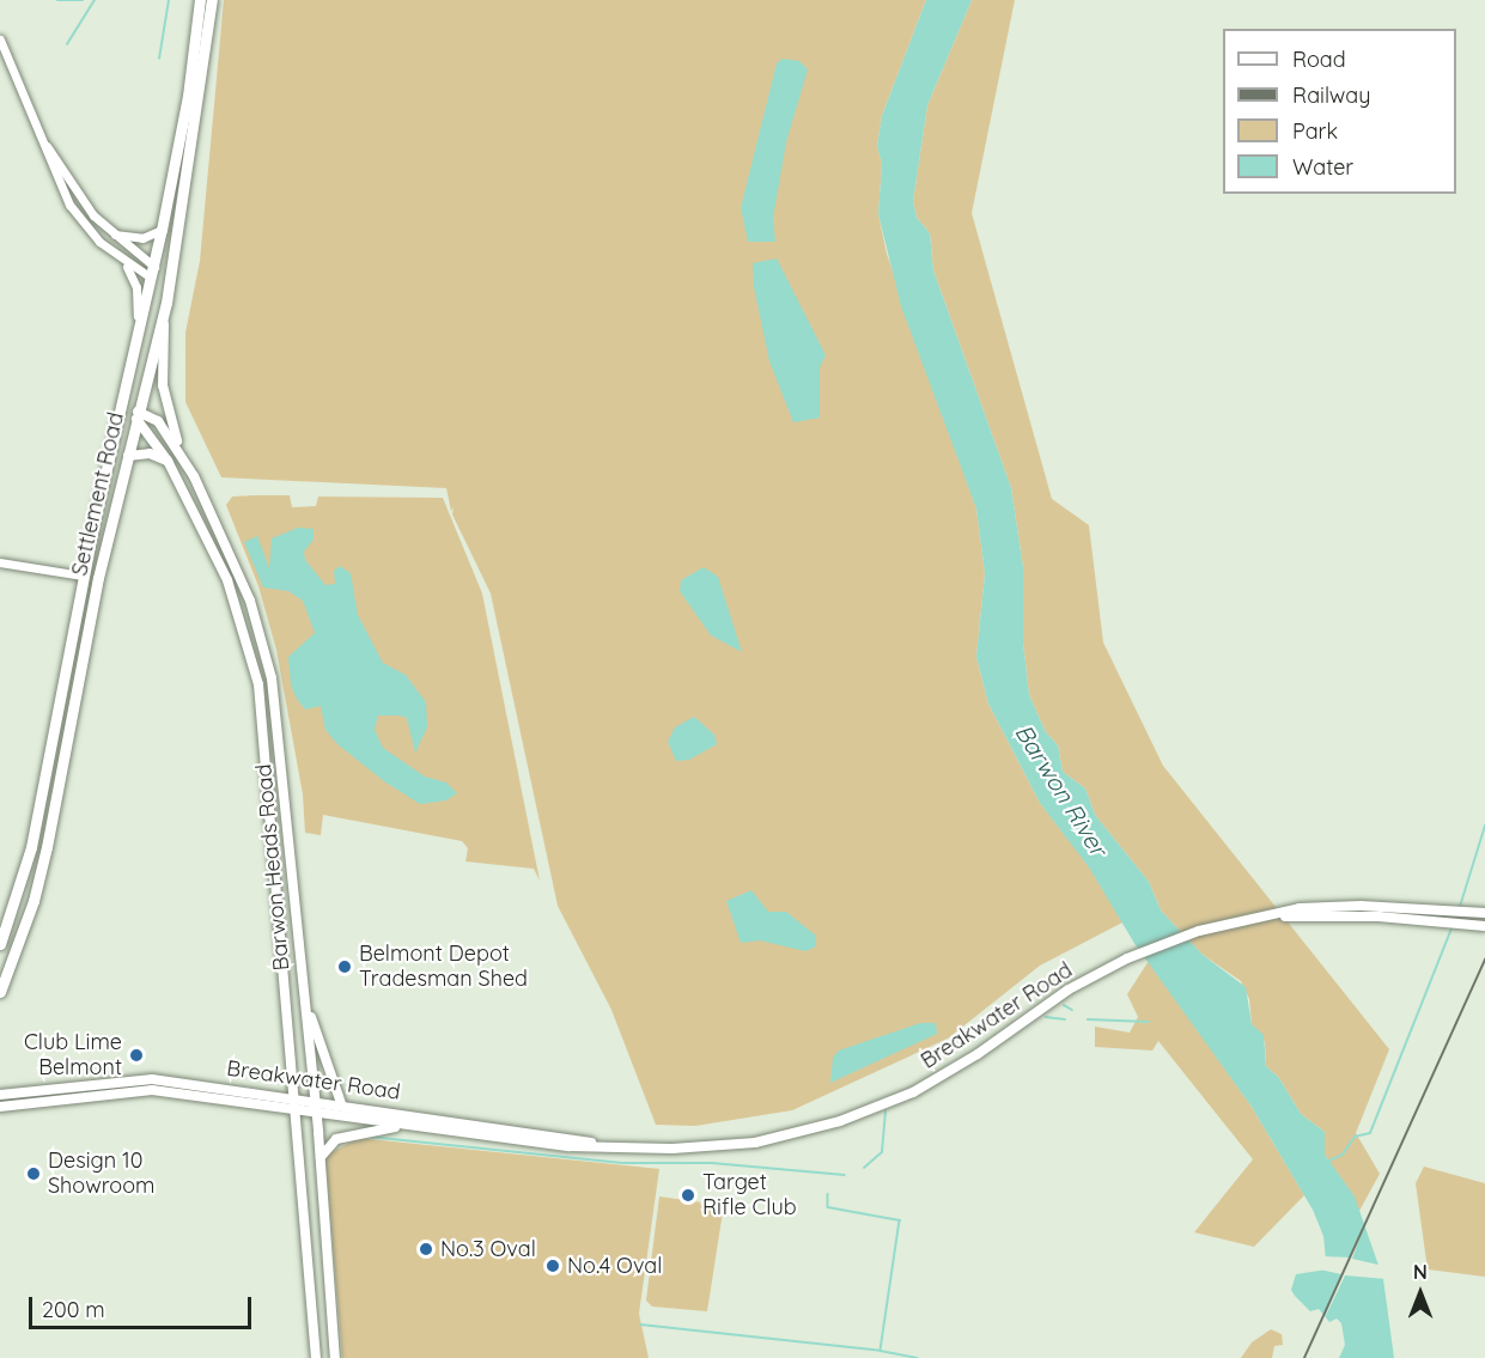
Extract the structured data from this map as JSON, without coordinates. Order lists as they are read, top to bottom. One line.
{"streets":{"highway":["Settlement Road"],"main road":["Barwon Heads Road","Breakwater Road"]},"crossings":[["Settlement Road","Barwon Heads Road"],["Barwon Heads Road","Breakwater Road"]],"water":["Barwon River"],"places":["Belmont Depot Tradesman Shed","Club Lime Belmont","Design 10 Showroom","Target Rifle Club","No.3 Oval","No.4 Oval"],"legend":["Road","Railway","Park","Water"],"scale_bar":"200 m","north":"top"}
